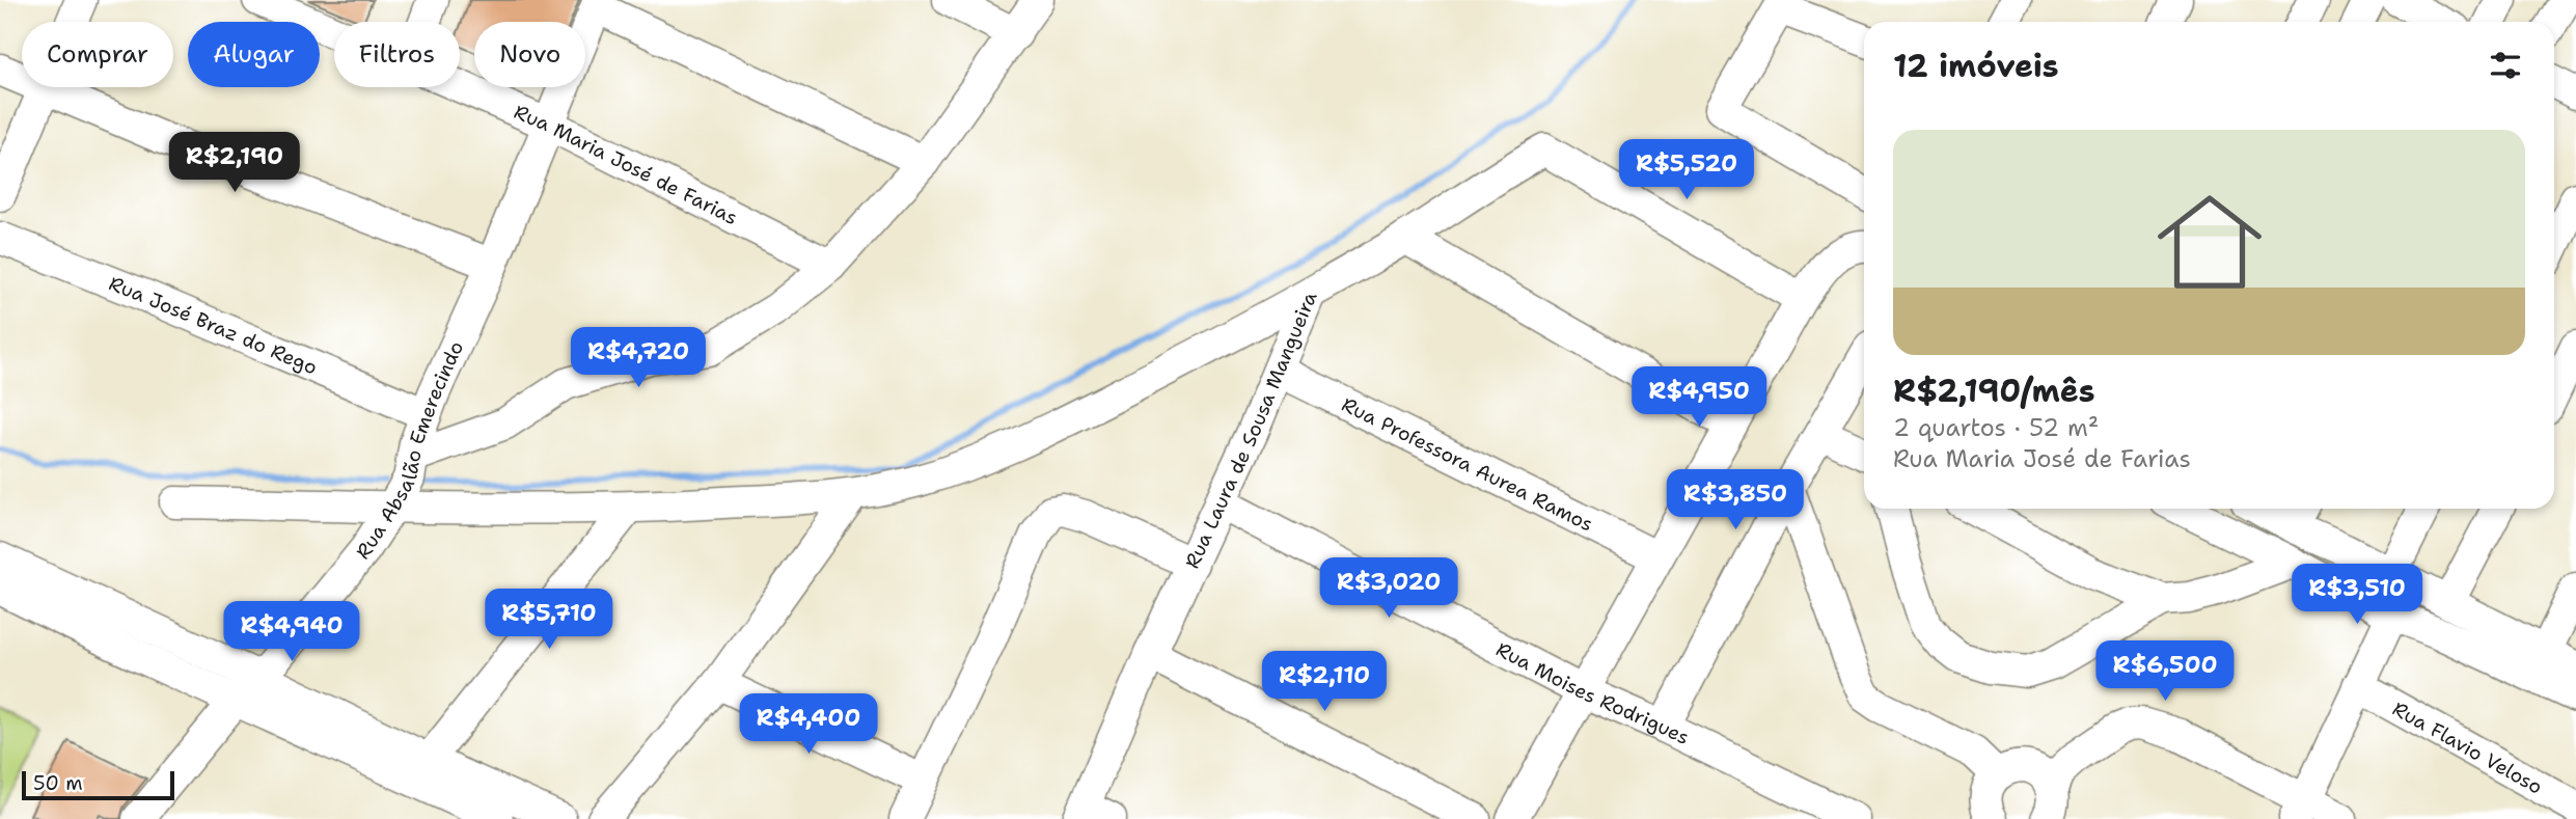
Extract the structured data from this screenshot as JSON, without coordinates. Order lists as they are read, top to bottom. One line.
{"streets":{"street":["Rua Maria José de Farias","Rua José Braz do Rego","Rua Laura de Sousa Mangueira","Rua Absalão Emerecindo","Rua Professora Aurea Ramos","Rua Moises Rodrigues","Rua Flavio Veloso"]},"crossings":[["Rua Maria José de Farias","Rua Absalão Emerecindo"],["Rua José Braz do Rego","Rua Absalão Emerecindo"],["Rua Laura de Sousa Mangueira","Rua Professora Aurea Ramos"],["Rua Laura de Sousa Mangueira","Rua Moises Rodrigues"]],"scale_bar":"50 m","page":{"chip":["Comprar","Alugar","Filtros","Novo"],"heading":"12 imóveis","list":[{"name":"R$2,190/mês","note":"2 quartos · 52 m² · Rua Maria José de Farias"}],"price":["R$2,190","R$5,520","R$4,720","R$4,950","R$3,850","R$3,020","R$3,510","R$5,710","R$4,940","R$6,500","R$2,110","R$4,400"],"scale":"50 m"}}
